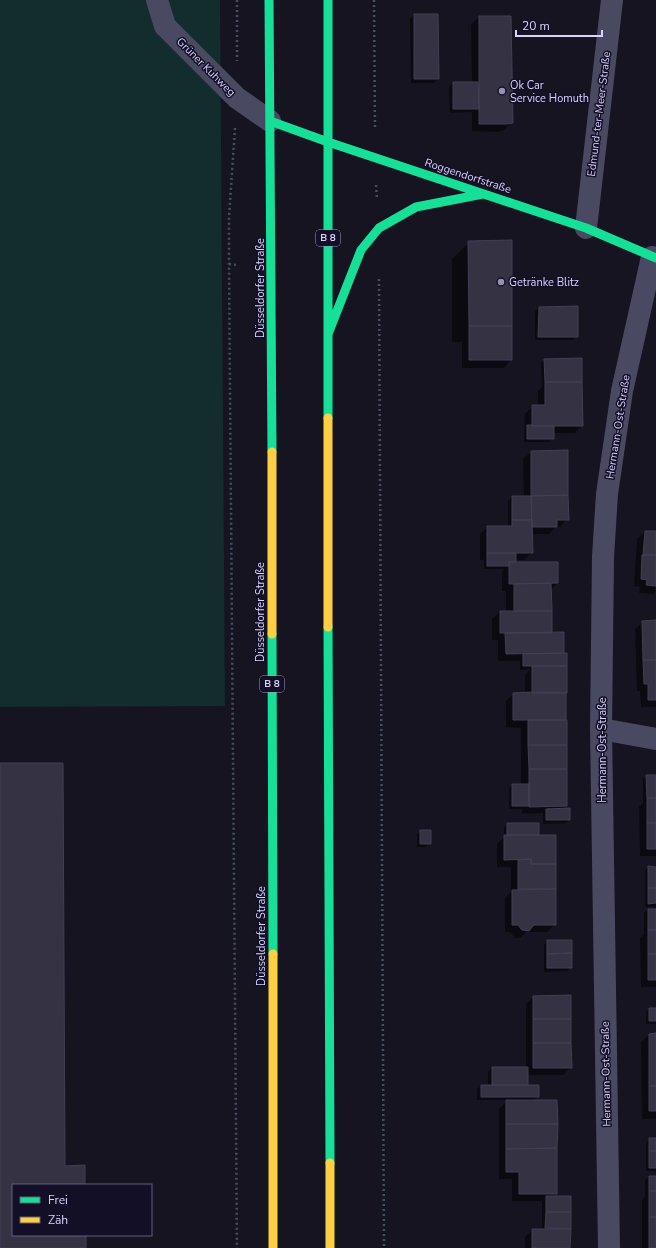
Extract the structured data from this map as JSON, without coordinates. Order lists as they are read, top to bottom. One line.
{"streets":{"main road":["Roggendorfstraße","B 8","Düsseldorfer Straße"],"street":["Grüner Kuhweg","Edmund-ter-Meer-Straße","Hermann-Ost-Straße"]},"crossings":[["Grüner Kuhweg","Roggendorfstraße"],["Grüner Kuhweg","Düsseldorfer Straße"],["Edmund-ter-Meer-Straße","Roggendorfstraße"],["Roggendorfstraße","B 8"],["Roggendorfstraße","Düsseldorfer Straße"],["Roggendorfstraße","Hermann-Ost-Straße"]],"places":["Ok Car Service Homuth","Getränke Blitz"],"legend":["Frei","Zäh"],"scale_bar":"20 m"}
